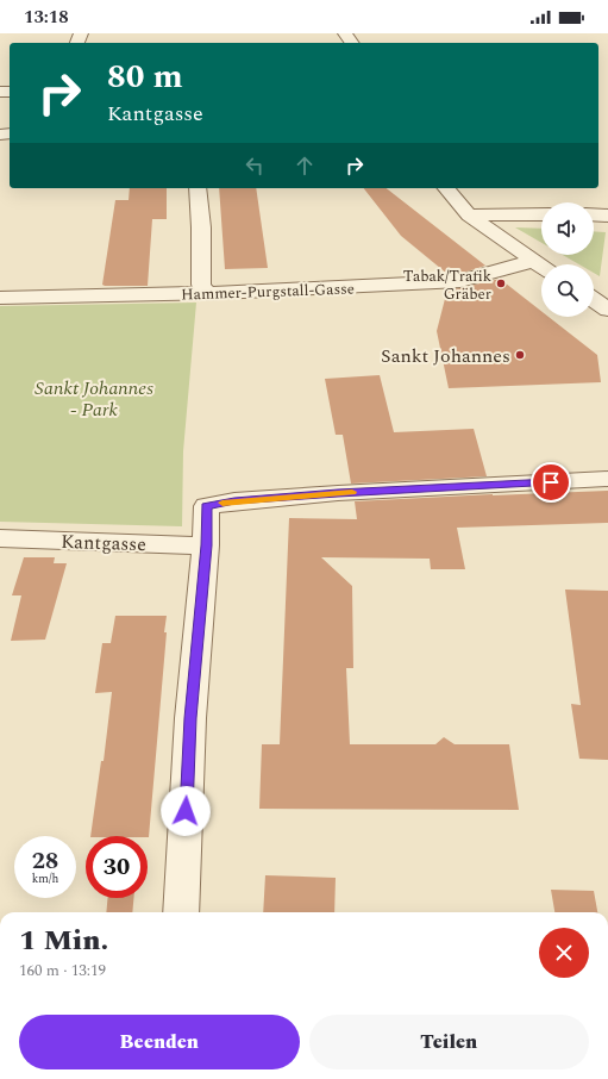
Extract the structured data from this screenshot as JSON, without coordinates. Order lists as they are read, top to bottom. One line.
{"streets":{"street":["Hammer-Purgstall-Gasse","Kantgasse"]},"parks":["Sankt Johannes - Park"],"places":["Tabak/Trafik Gräber","Sankt Johannes"],"page":{"status":"13:18","turn":["80 m","Kantgasse"],"speed":"28 km/h","limit":"30","heading":["1 Min.","160 m · 13:19"],"buttons":["Beenden","Teilen"]}}
